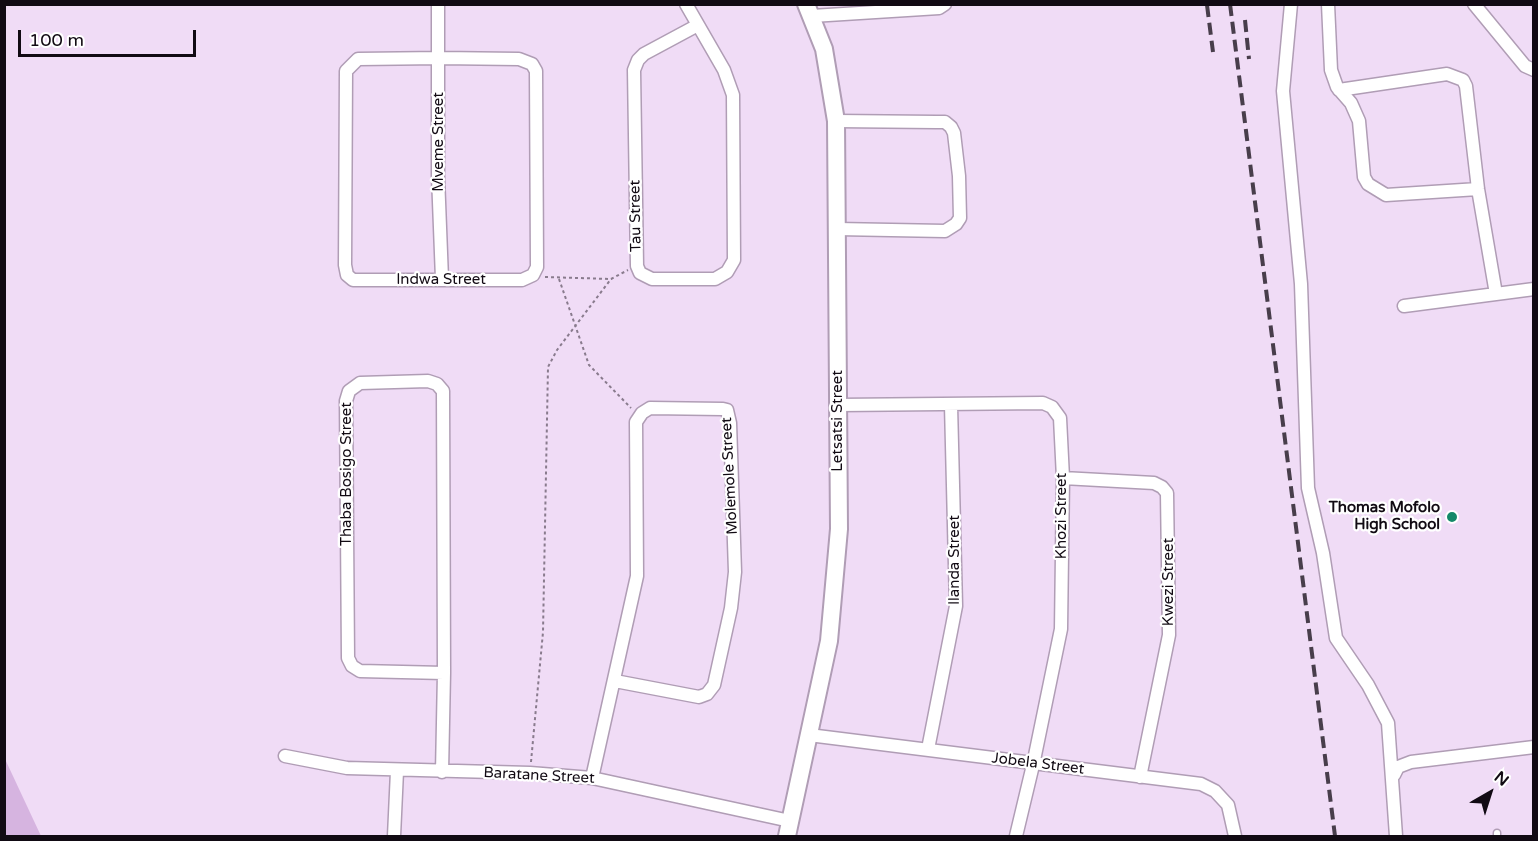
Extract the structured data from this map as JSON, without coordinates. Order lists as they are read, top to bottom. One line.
{"streets":{"street":["Mveme Street","Tau Street","Indwa Street","Letsatsi Street","Thaba Bosigo Street","Molemole Street","Khozi Street","Ilanda Street","Kwezi Street","Jobela Street","Baratane Street"]},"crossings":[["Mveme Street","Indwa Street"],["Letsatsi Street","Khozi Street"],["Letsatsi Street","Jobela Street"],["Letsatsi Street","Baratane Street"],["Thaba Bosigo Street","Baratane Street"],["Khozi Street","Ilanda Street"],["Khozi Street","Kwezi Street"],["Khozi Street","Jobela Street"],["Ilanda Street","Jobela Street"],["Kwezi Street","Jobela Street"]],"places":["Thomas Mofolo High School"],"scale_bar":"100 m","north":"top right"}
